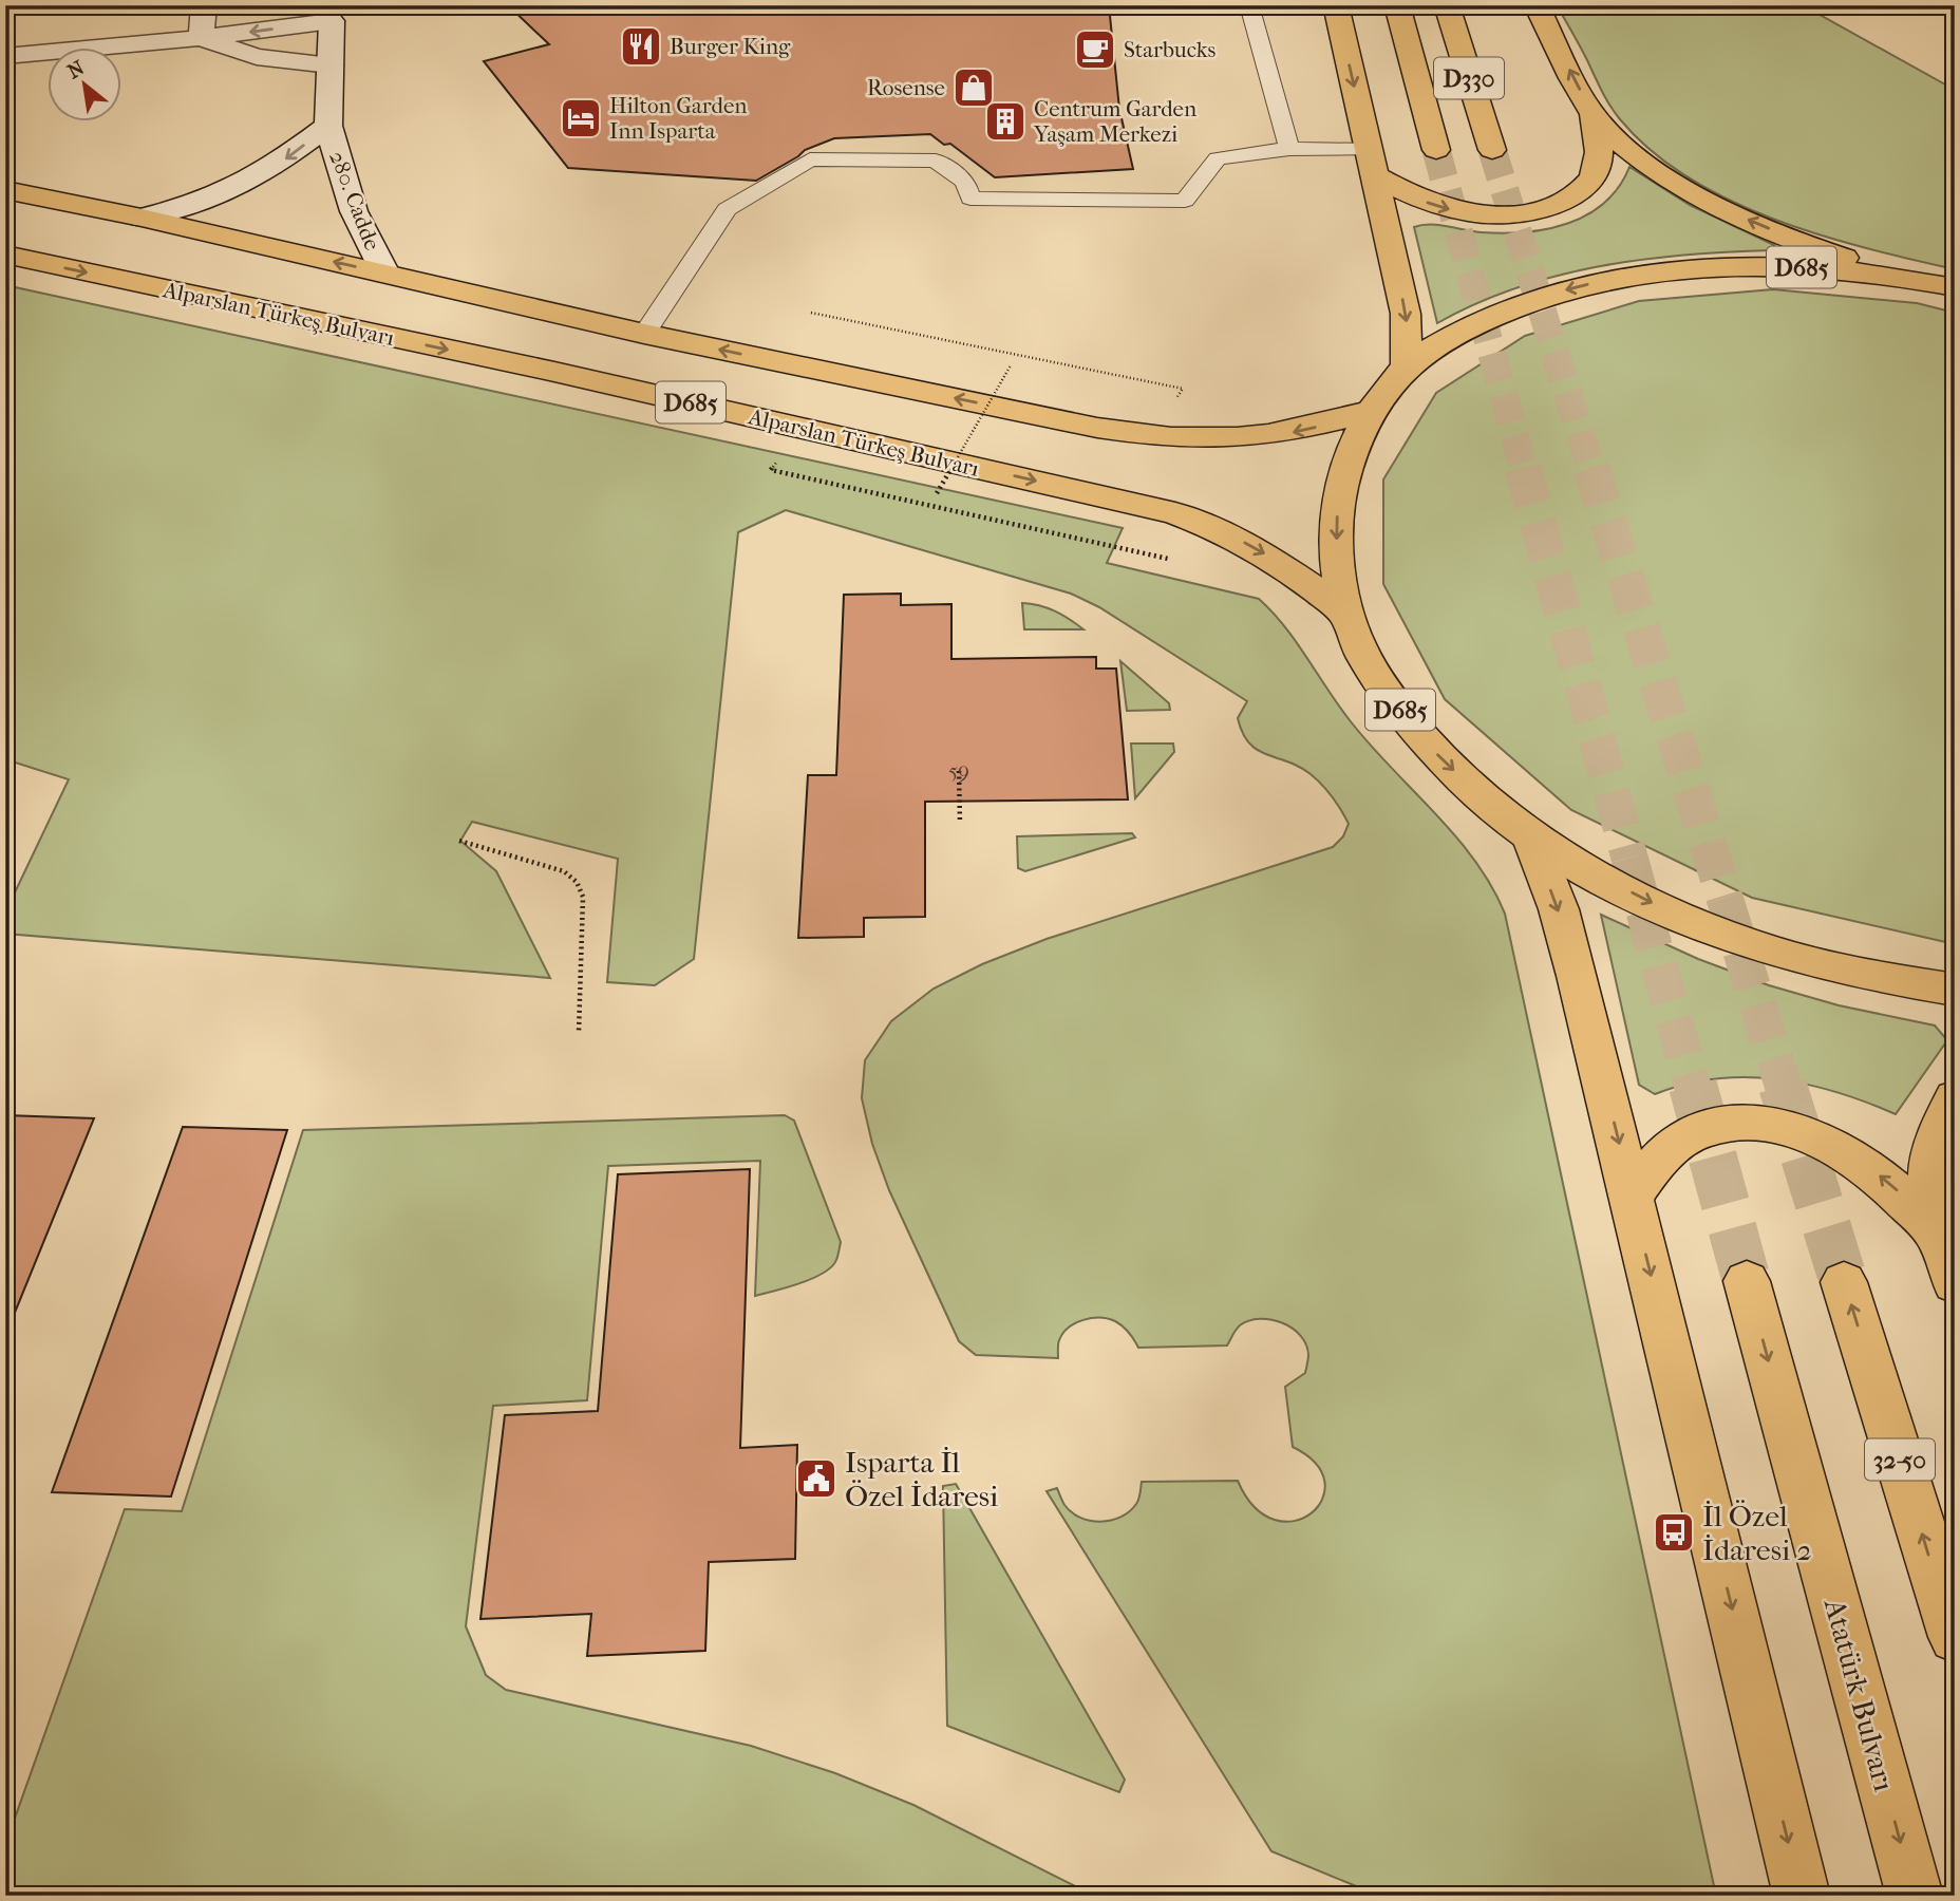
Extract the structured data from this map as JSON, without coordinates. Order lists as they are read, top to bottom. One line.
{"streets":{"main road":["D330","D685","Alparslan Türkeş Bulvarı","32-50","Atatürk Bulvarı"],"street":["280. Cadde"]},"crossings":[["280. Cadde","D685"],["D685","Alparslan Türkeş Bulvarı"]],"places":{"restaurant":["Burger King"],"cafe":["Starbucks"],"shop":["Rosense"],"hotel":["Hilton Garden Inn Isparta"],"building":["Centrum Garden Yaşam Merkezi"],"public building":["Isparta İl Özel İdaresi"],"bus stop":["İl Özel İdaresi 2"]},"house_numbers":["59"],"north":"top left"}
